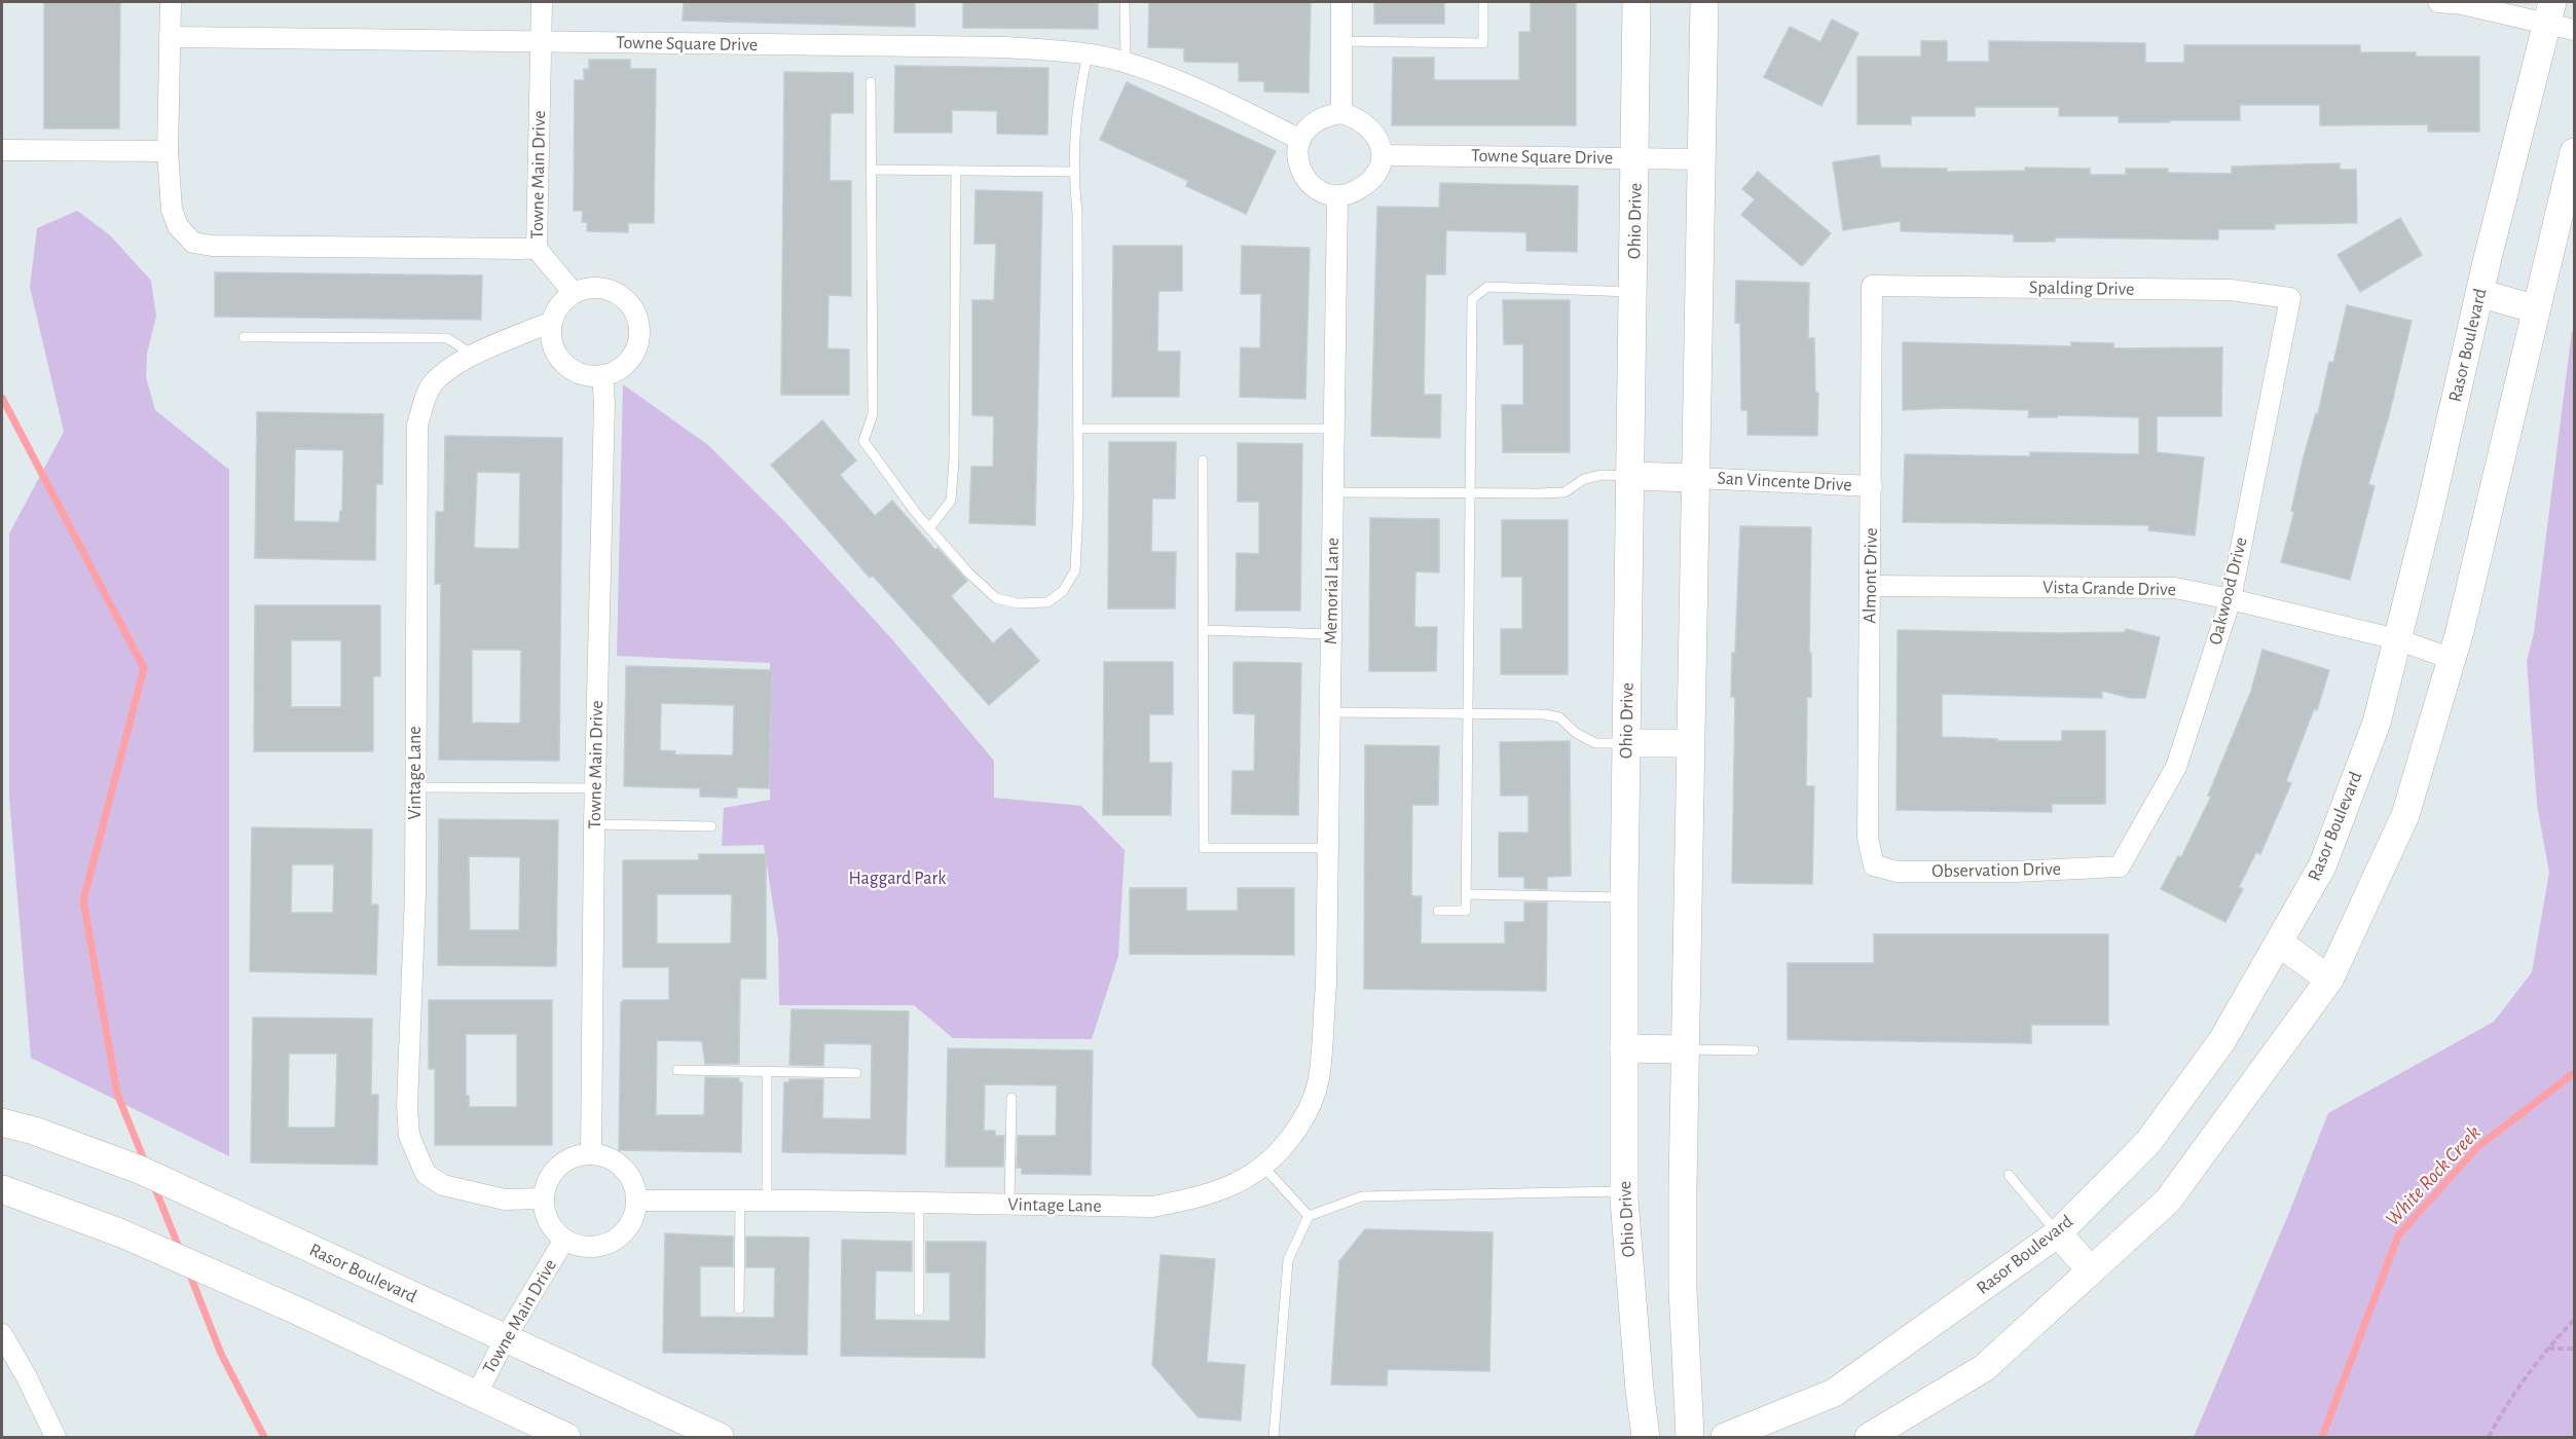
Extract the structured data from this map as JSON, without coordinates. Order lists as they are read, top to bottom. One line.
{"streets":{"main road":["Ohio Drive","Rasor Boulevard"],"street":["Towne Square Drive","Towne Main Drive","Spalding Drive","San Vincente Drive","Almont Drive","Vista Grande Drive","Memorial Lane","Oakwood Drive","Vintage Lane","Observation Drive"]},"crossings":[["Towne Square Drive","Towne Main Drive"],["Towne Square Drive","Ohio Drive"],["Towne Square Drive","Memorial Lane"],["Towne Main Drive","Rasor Boulevard"],["Towne Main Drive","Vintage Lane"],["Spalding Drive","Almont Drive"],["Spalding Drive","Oakwood Drive"],["Rasor Boulevard","Vista Grande Drive"],["San Vincente Drive","Almont Drive"],["Almont Drive","Vista Grande Drive"],["Almont Drive","Observation Drive"],["Vista Grande Drive","Oakwood Drive"],["Memorial Lane","Vintage Lane"],["Oakwood Drive","Observation Drive"]],"water":["White Rock Creek"],"parks":["Haggard Park"]}
